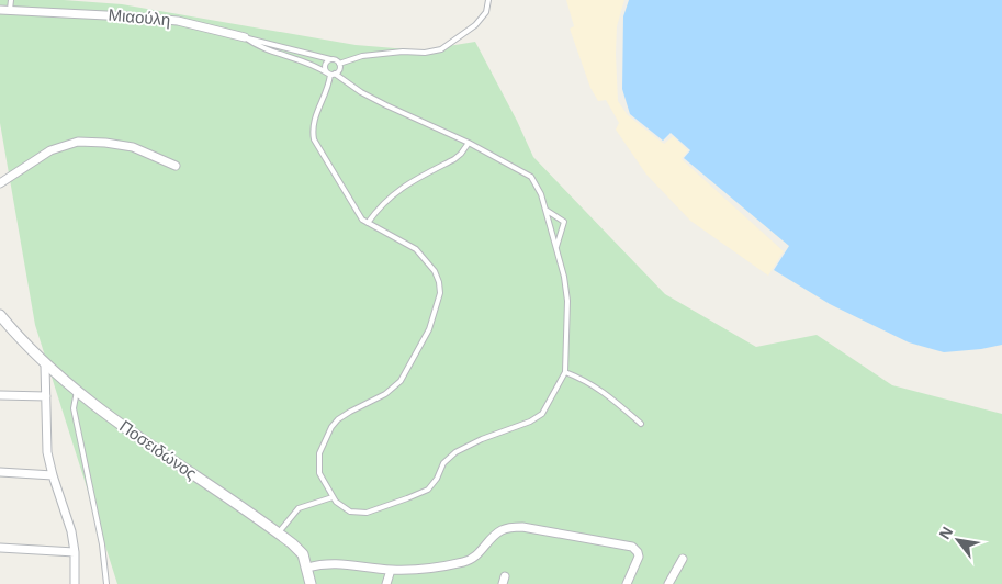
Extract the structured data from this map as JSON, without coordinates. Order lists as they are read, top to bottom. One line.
{"streets":{"street":["Μιαούλη","Ποσειδώνος"]},"north":"top left"}
